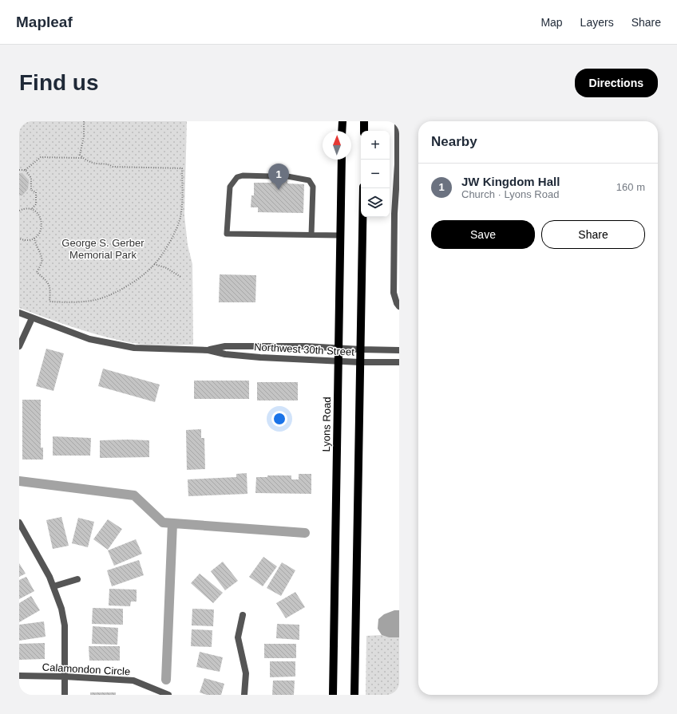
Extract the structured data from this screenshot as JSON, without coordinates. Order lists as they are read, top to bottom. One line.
{"streets":{"main road":["Lyons Road"],"street":["Northwest 30th Street","Calamondon Circle"]},"crossings":[["Northwest 30th Street","Lyons Road"]],"parks":["George S. Gerber Memorial Park"],"north":"top","page":{"header":"Mapleaf","nav":["Map","Layers","Share"],"buttons":["Directions",["Save","Share"]],"title":"Find us","heading":"Nearby","map_buttons":["+","−"],"list":[{"mark":"1","name":"JW Kingdom Hall","note":"Church · Lyons Road","value":"160 m"}],"pins":"1"}}
